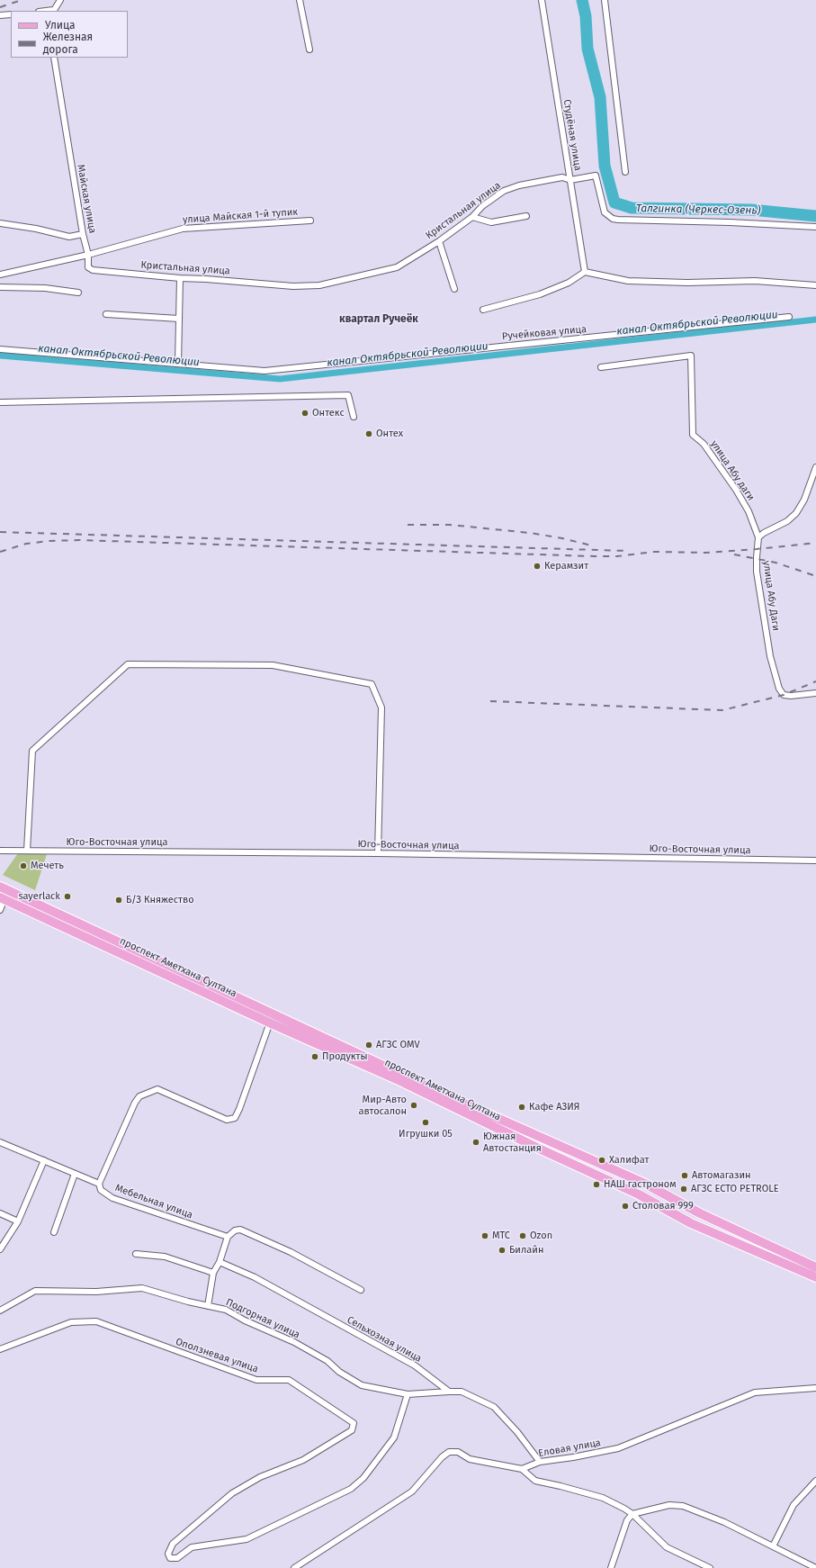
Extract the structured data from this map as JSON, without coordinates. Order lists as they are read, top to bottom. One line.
{"streets":{"main road":["проспект Аметхана Султана"],"street":["Студёная улица","Майская улица","Кристальная улица","улица Майская 1-й тупик","Ручейковая улица","улица Абу даги","улица Абу Даги","Юго-Восточная улица","Мебельная улица","Подгорная улица","Сельхозная улица","Оползневая улица","Еловая улица"]},"crossings":[["Студёная улица","Кристальная улица"],["Майская улица","Кристальная улица"],["Майская улица","улица Майская 1-й тупик"],["Кристальная улица","улица Майская 1-й тупик"],["улица Абу даги","улица Абу Даги"],["Подгорная улица","Сельхозная улица"],["Подгорная улица","Оползневая улица"],["Сельхозная улица","Еловая улица"]],"districts":["квартал Ручеёк"],"water":["Талгинка (Черкес-Озень)","канал Октябрьской Революции"],"places":["Онтекс","Онтех","Керамзит","Мечеть","sayerlack","Б/З Княжество","АГЗС OMV","Продукты","Мир-Авто автосалон","Кафе АЗИЯ","Игрушки 05","Южная Автостанция","Халифат","Автомагазин","НАШ гастроном","АГЗС ECTO PETROLE","Столовая 999","МТС","Ozon","Билайн"],"legend":["Улица","Железная дорога"]}
